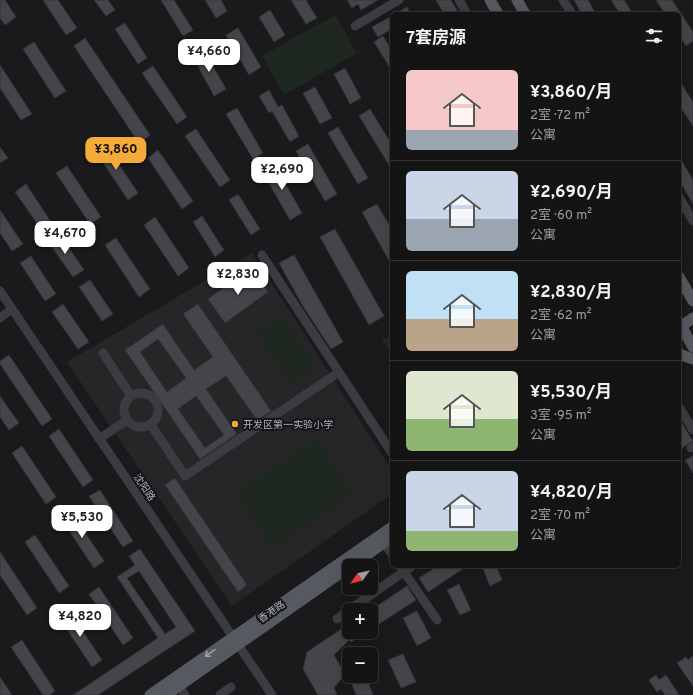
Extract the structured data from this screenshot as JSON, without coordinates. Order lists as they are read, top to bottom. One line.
{"streets":{"main road":["香港路"],"street":["沈阳路"]},"crossings":[["沈阳路","香港路"]],"places":["开发区第一实验小学"],"north":"bottom left","page":{"heading":"7套房源","price":["¥4,660","¥3,860","¥2,690","¥4,670","¥2,830","¥5,530","¥4,820"],"list":[{"name":"¥3,860/月","note":"2室 · 72 m² · 公寓"},{"name":"¥2,690/月","note":"2室 · 60 m² · 公寓"},{"name":"¥2,830/月","note":"2室 · 62 m² · 公寓"},{"name":"¥5,530/月","note":"3室 · 95 m² · 公寓"},{"name":"¥4,820/月","note":"2室 · 70 m² · 公寓"}],"map_buttons":["+","−"]}}
